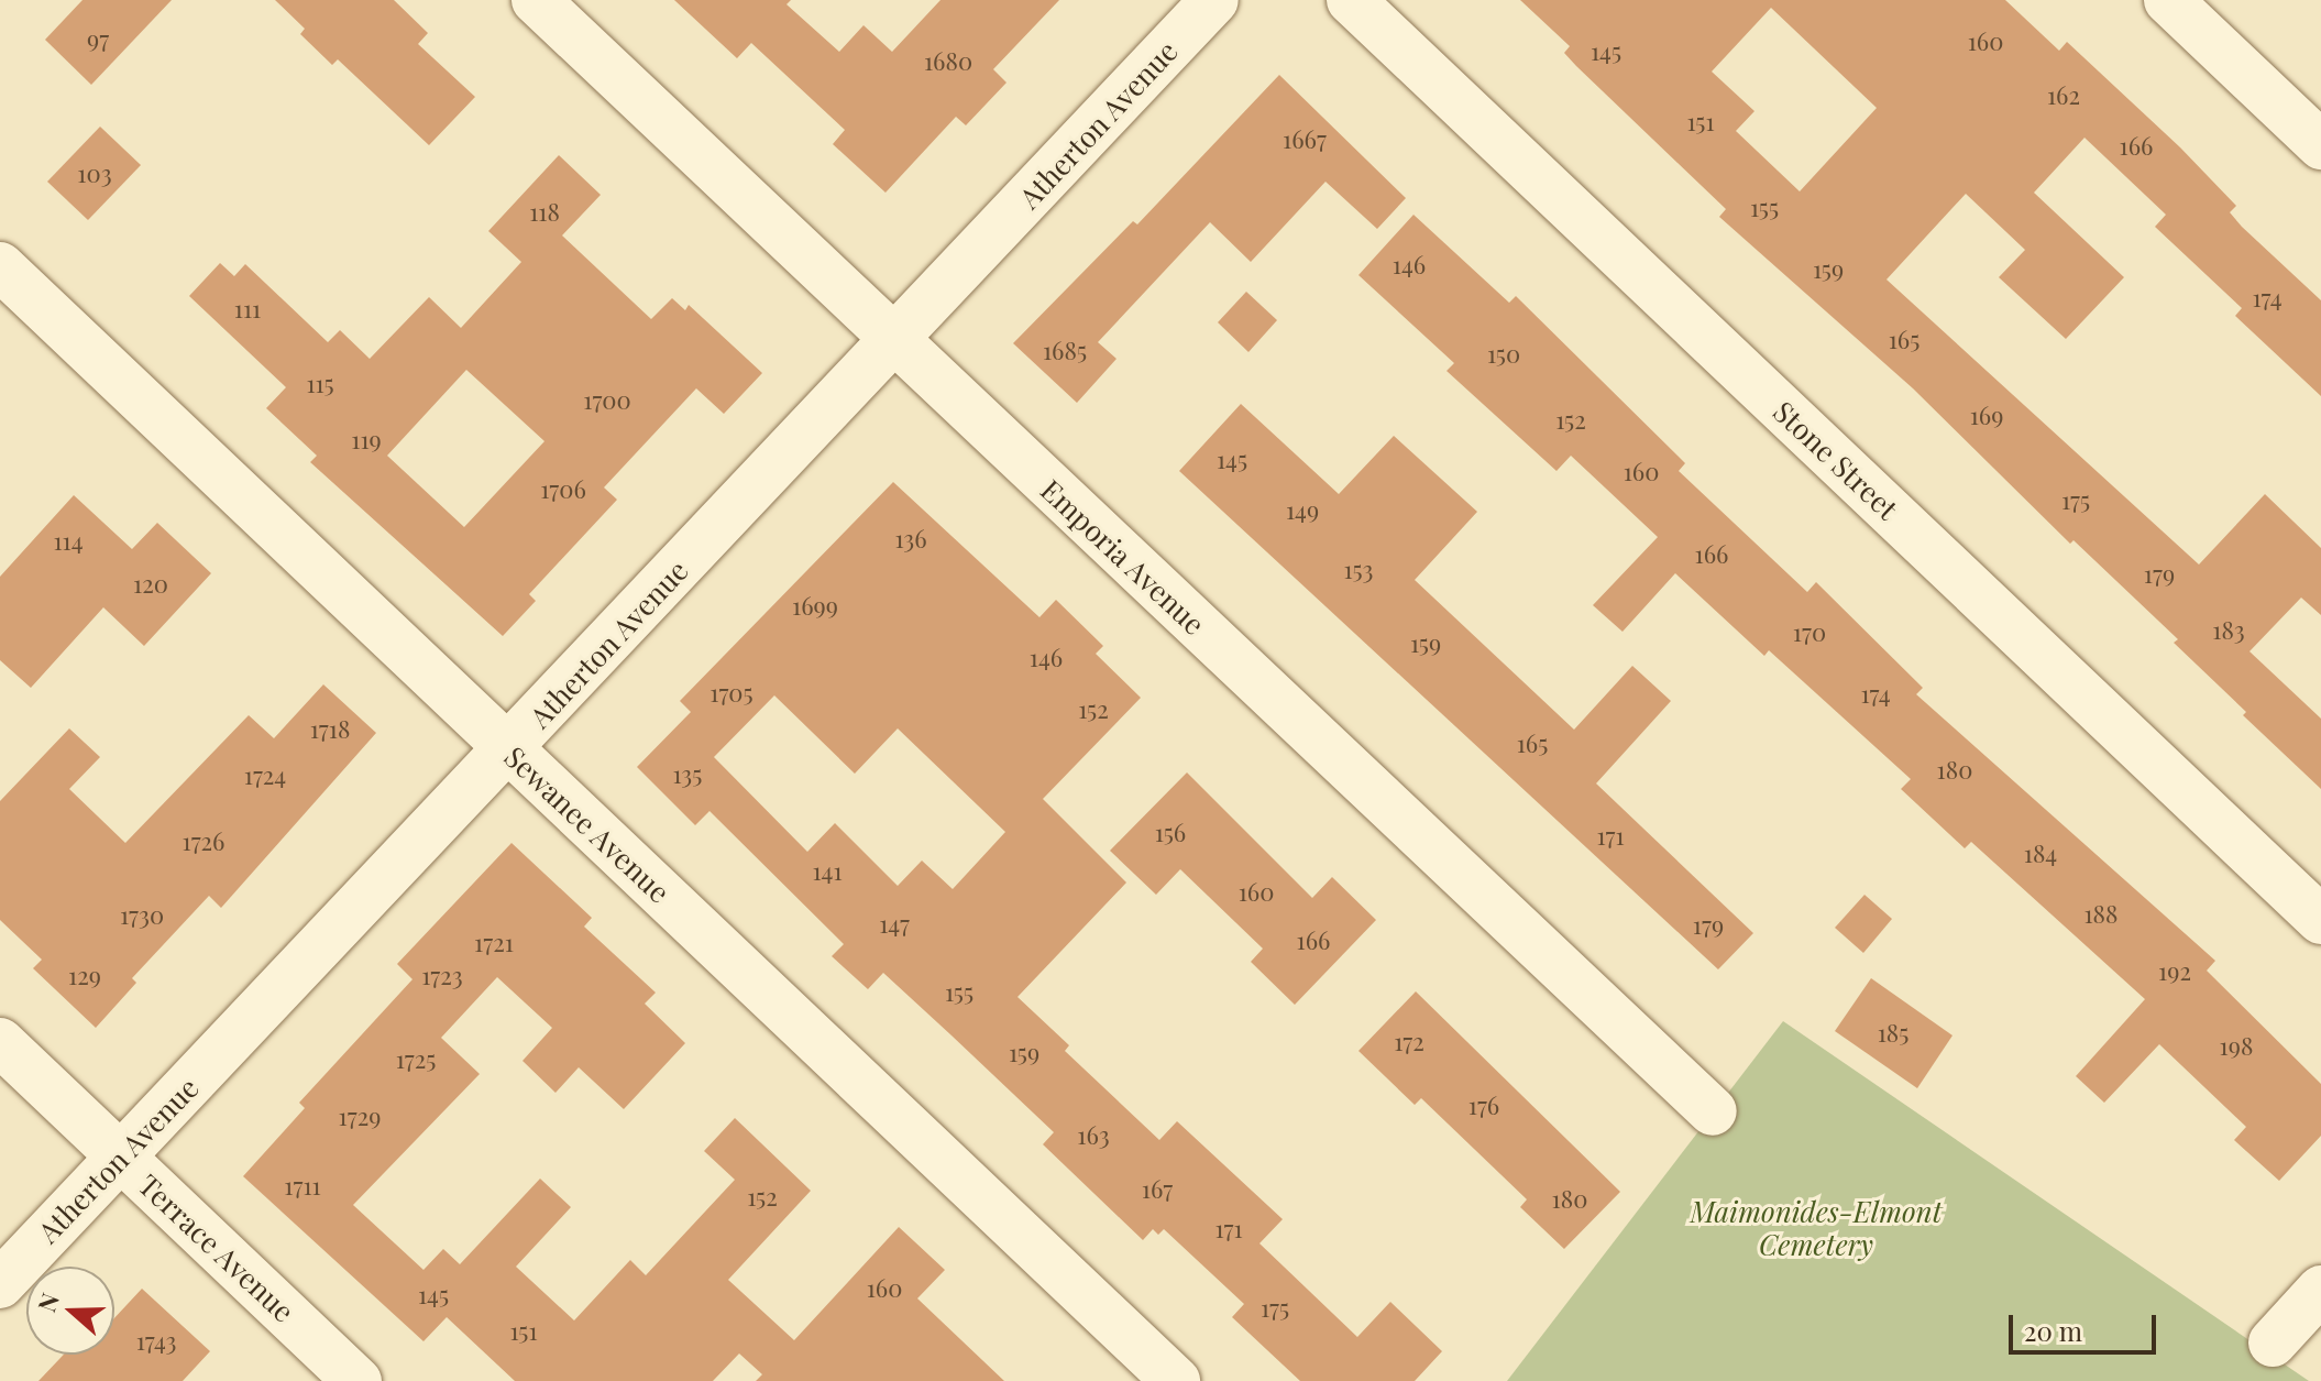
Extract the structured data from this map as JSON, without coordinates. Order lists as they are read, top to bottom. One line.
{"streets":{"street":["Atherton Avenue","Stone Street","Emporia Avenue","Sewanee Avenue","Terrace Avenue"]},"crossings":[["Atherton Avenue","Emporia Avenue"],["Atherton Avenue","Sewanee Avenue"],["Atherton Avenue","Terrace Avenue"]],"parks":["Maimonides-Elmont Cemetery"],"house_numbers":["97","160","145","1680","162","151","1667","166","103","155","118","146","159","174","111","165","1685","150","115","1700","169","152","119","145","160","1706","175","149","136","114","166","153","179","120","1699","183","170","159","146","1705","174","152","1718","165","180","135","1724","156","171","1726","184","141","160","188","1730","147","179","166","1721","192","129","1723","155","185","172","198","159","1725","176","1729","163","1711","167","152","180","171","160","145","175","151","1743"],"scale_bar":"20 m","north":"left"}
